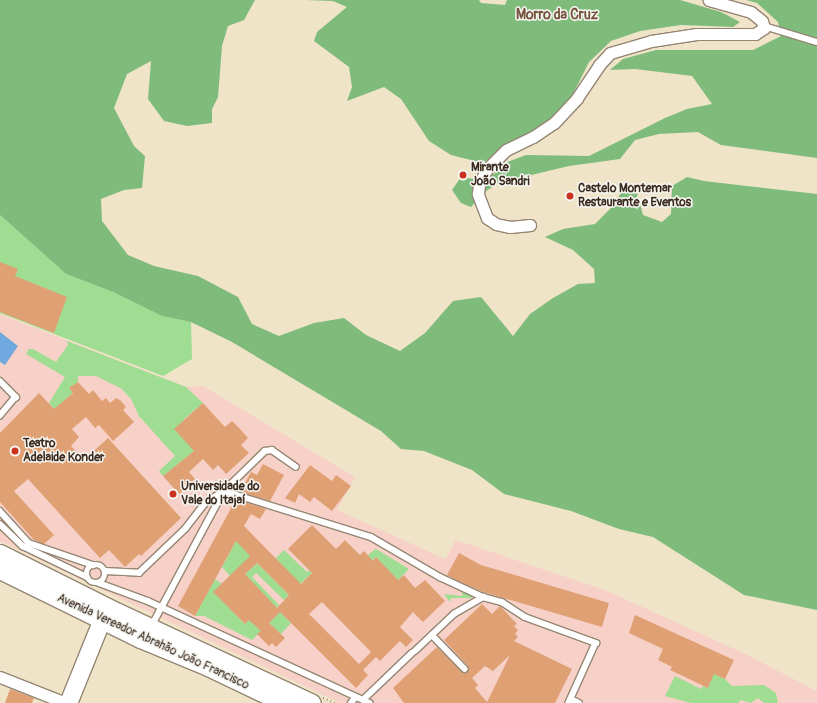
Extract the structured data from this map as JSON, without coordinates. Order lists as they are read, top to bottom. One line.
{"streets":{"main road":["Avenida Vereador Abrahão João Francisco"]},"districts":["Morro da Cruz"],"places":["Mirante João Sandri","Castelo Montemar Restaurante e Eventos","Teatro Adelaide Konder","Universidade do Vale do Itajaí"]}
